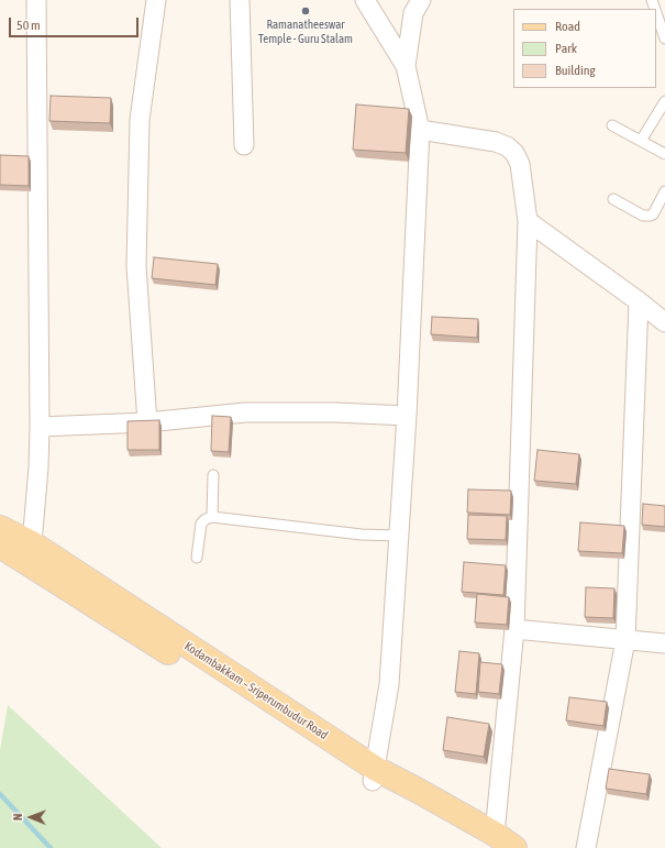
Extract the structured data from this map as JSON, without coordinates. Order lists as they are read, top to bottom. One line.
{"streets":{"main road":["Kodambakkam – Sriperumbudur Road"]},"places":["Ramanatheeswar Temple - Guru Stalam"],"legend":["Road","Park","Building"],"scale_bar":"50 m","north":"left"}
